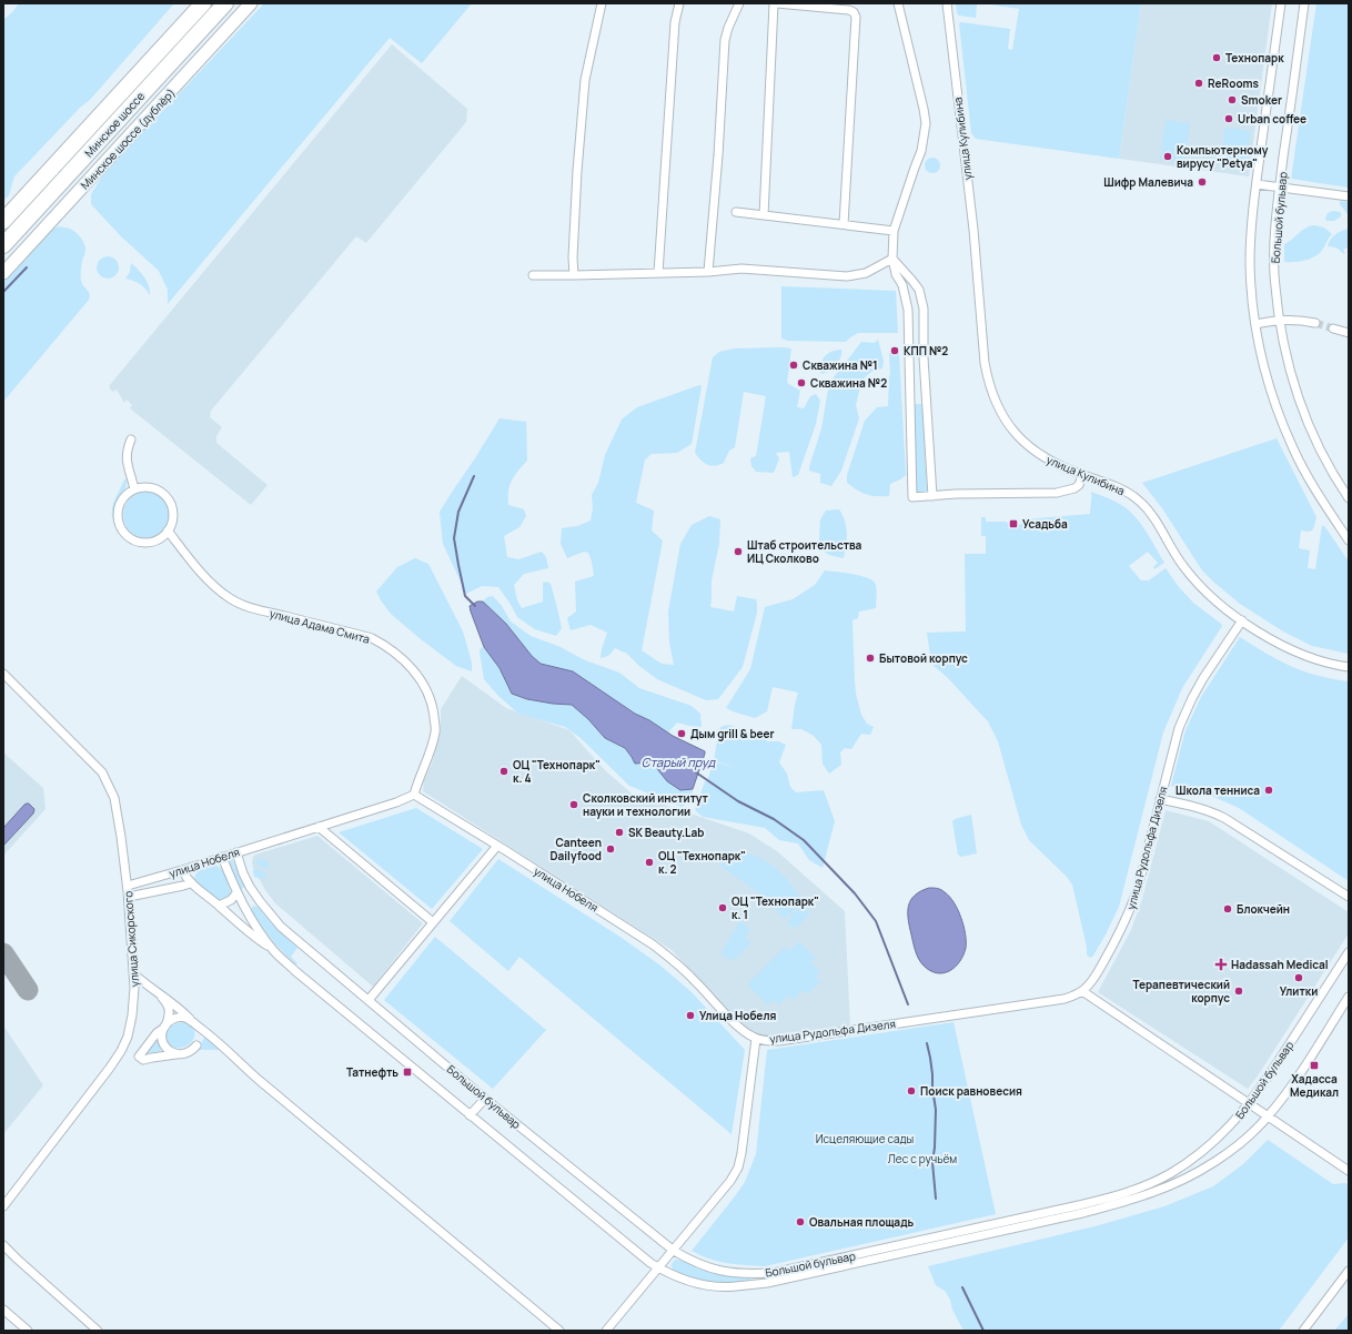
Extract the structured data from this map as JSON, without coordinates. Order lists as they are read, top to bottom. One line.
{"streets":{"highway":["Минское шоссе"],"main road":["Минское шоссе (дублёр)"],"street":["улица Кулибина","Большой бульвар","улица Адама Смита","улица Рудольфа Дизеля","улица Нобеля","улица Сикорского"]},"crossings":[["улица Кулибина","улица Рудольфа Дизеля"],["Большой бульвар","улица Нобеля"],["улица Адама Смита","улица Нобеля"],["улица Рудольфа Дизеля","улица Нобеля"],["улица Нобеля","улица Сикорского"]],"water":["Старый пруд"],"parks":["Исцеляющие сады","Лес с ручьём"],"places":{"other":["Технопарк","ReRooms","Smoker","Urban coffee","Компьютерному вирусу \"Petya\"","Шифр Малевича","КПП №2","Скважина №1","Скважина №2","Штаб строительства ИЦ Сколково","Бытовой корпус","Дым grill & beer","ОЦ \"Технопарк\" к. 4","Школа тенниса","Сколковский институт науки и технологии","SK Beauty.Lab","Canteen Dailyfood","ОЦ \"Технопарк\" к. 2","ОЦ \"Технопарк\" к. 1","Блокчейн","Улитки","Терапевтический корпус","Улица Нобеля","Поиск равновесия","Овальная площадь"],"transit":["Усадьба","Хадасса Медикал","Татнефть"],"health":["Hadassah Medical"]}}
